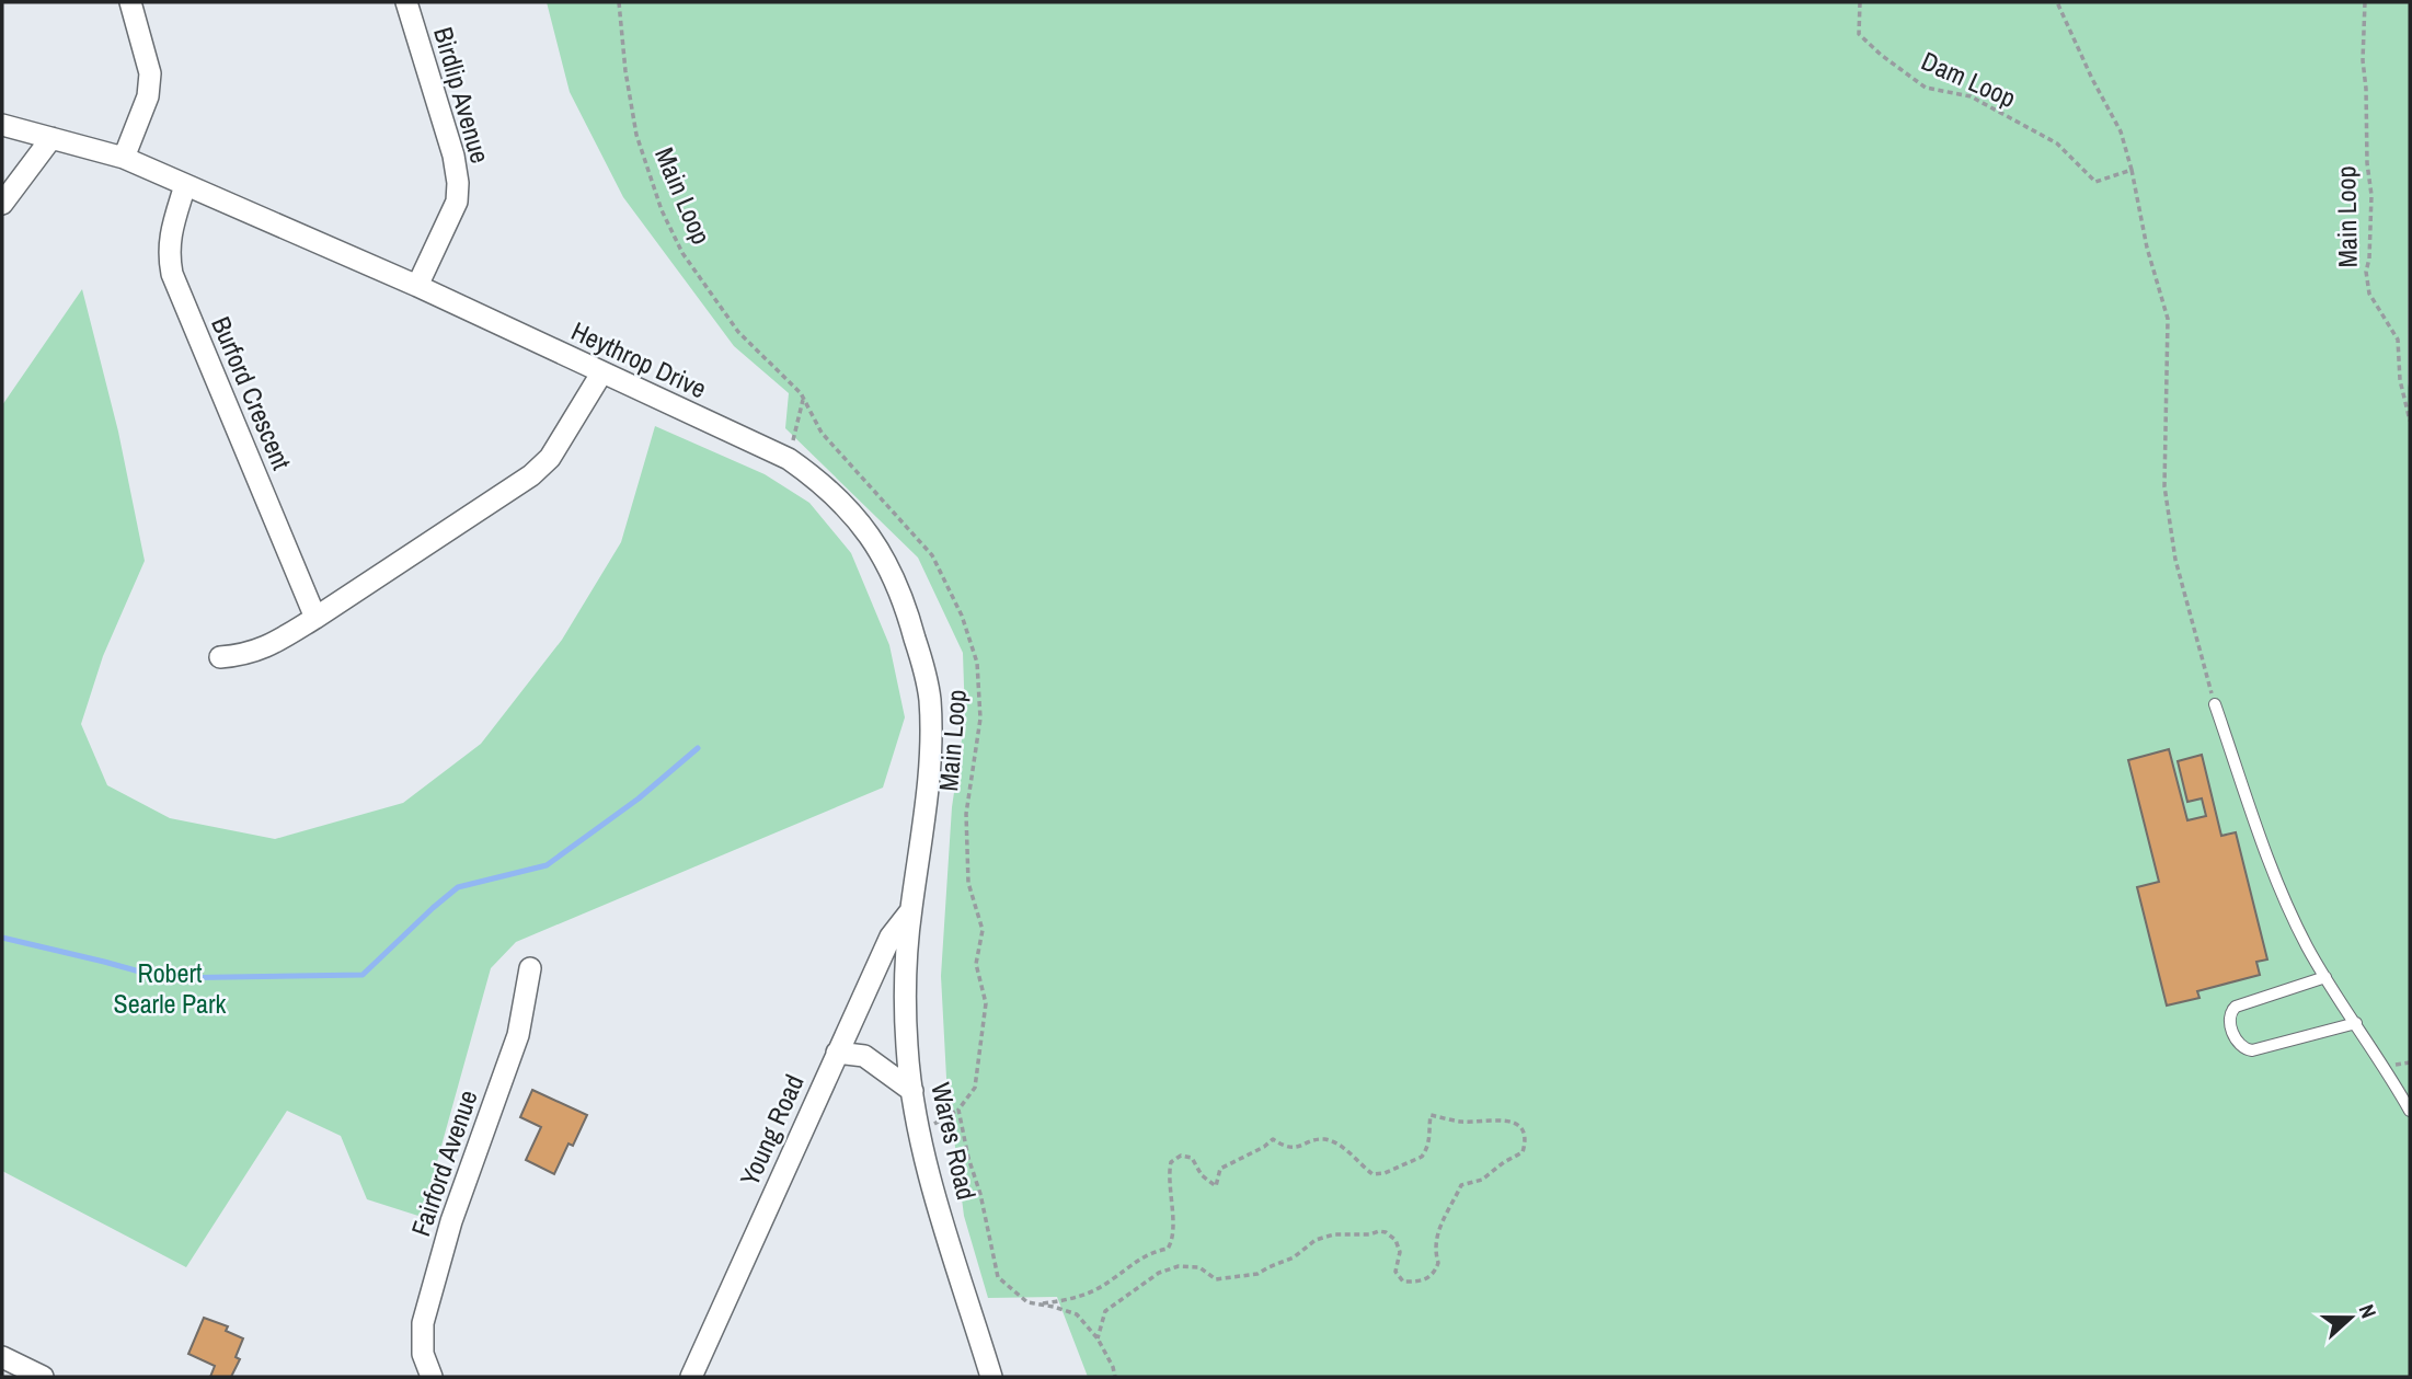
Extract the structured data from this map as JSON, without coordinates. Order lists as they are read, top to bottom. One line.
{"streets":{"street":["Birdlip Avenue","Heythrop Drive","Burford Crescent","Young Road","Wares Road","Fairford Avenue"],"path":["Dam Loop","Main Loop"]},"crossings":[["Birdlip Avenue","Heythrop Drive"],["Heythrop Drive","Burford Crescent"],["Heythrop Drive","Young Road"],["Heythrop Drive","Wares Road"],["Young Road","Wares Road"]],"parks":["Robert Searle Park"],"north":"right"}
